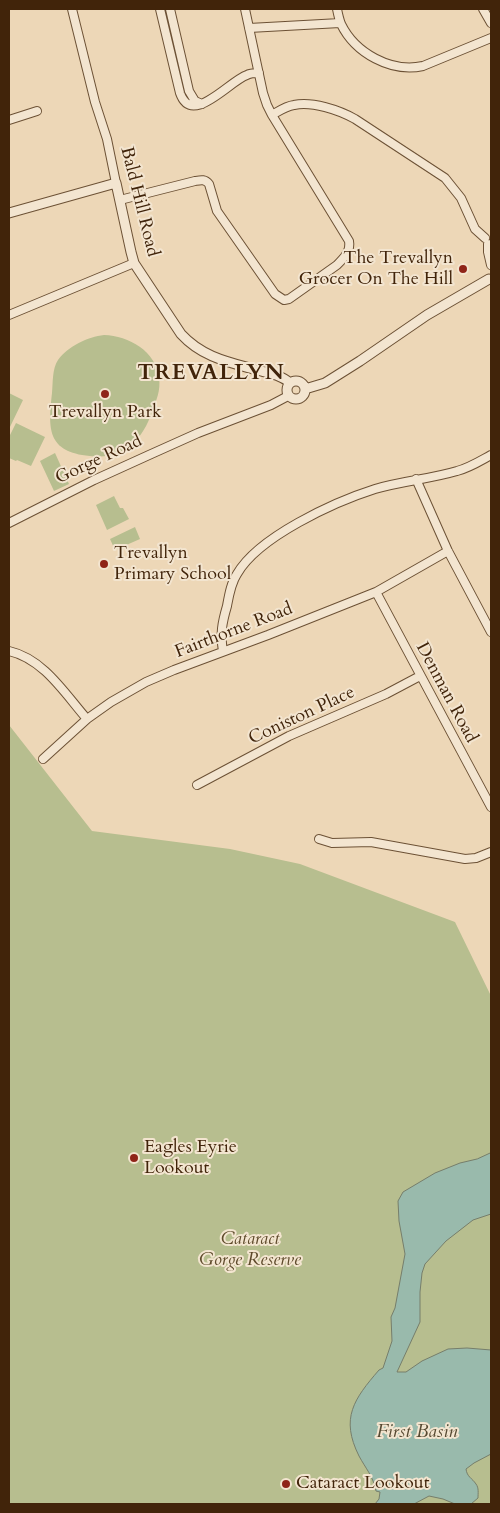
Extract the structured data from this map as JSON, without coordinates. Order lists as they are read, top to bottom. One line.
{"streets":{"street":["Bald Hill Road","Gorge Road","Fairthorne Road","Denman Road","Coniston Place"]},"crossings":[["Bald Hill Road","Gorge Road"],["Fairthorne Road","Denman Road"],["Denman Road","Coniston Place"]],"districts":["TREVALLYN"],"water":["First Basin"],"parks":["Cataract Gorge Reserve"],"places":["The Trevallyn Grocer On The Hill","Trevallyn Park","Trevallyn Primary School","Eagles Eyrie Lookout","Cataract Lookout"]}
